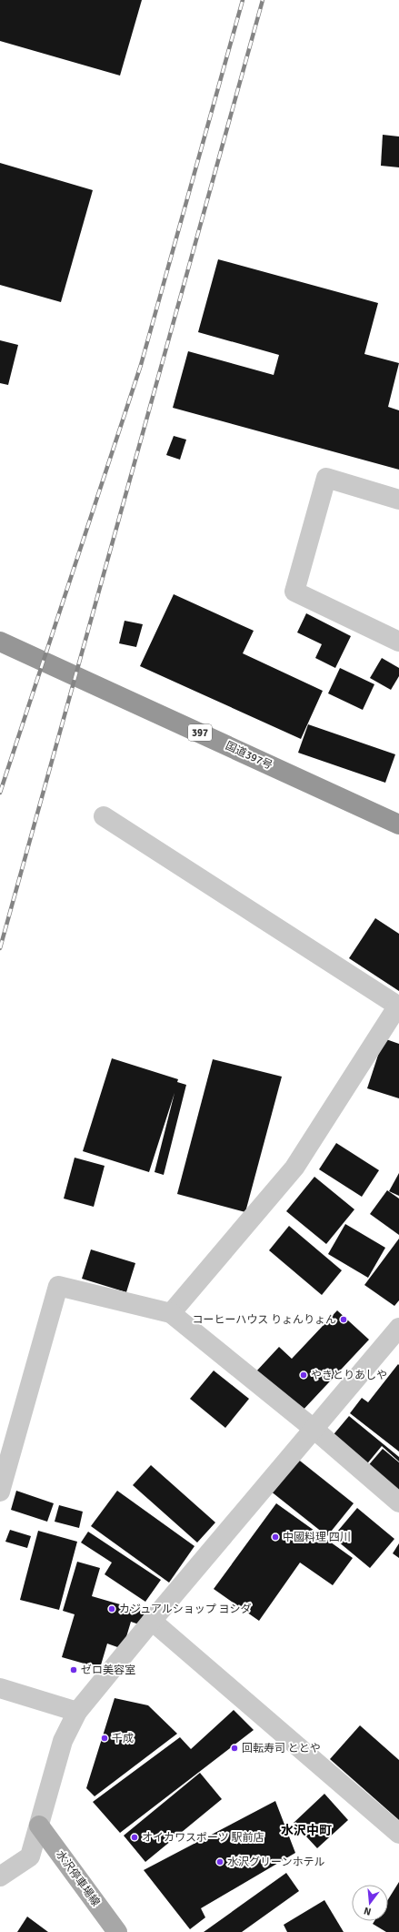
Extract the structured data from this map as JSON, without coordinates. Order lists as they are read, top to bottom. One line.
{"streets":{"highway":["397","国道397号"],"main road":["水沢停車場線"]},"districts":["水沢中町"],"places":["コーヒーハウス りょんりょん","やきとりあしや","中國料理 四川","カジュアルショップ ヨシダ","ゼロ美容室","千成","回転寿司 ととや","オイカワスポーツ 駅前店","水沢グリーンホテル"],"north":"bottom"}
